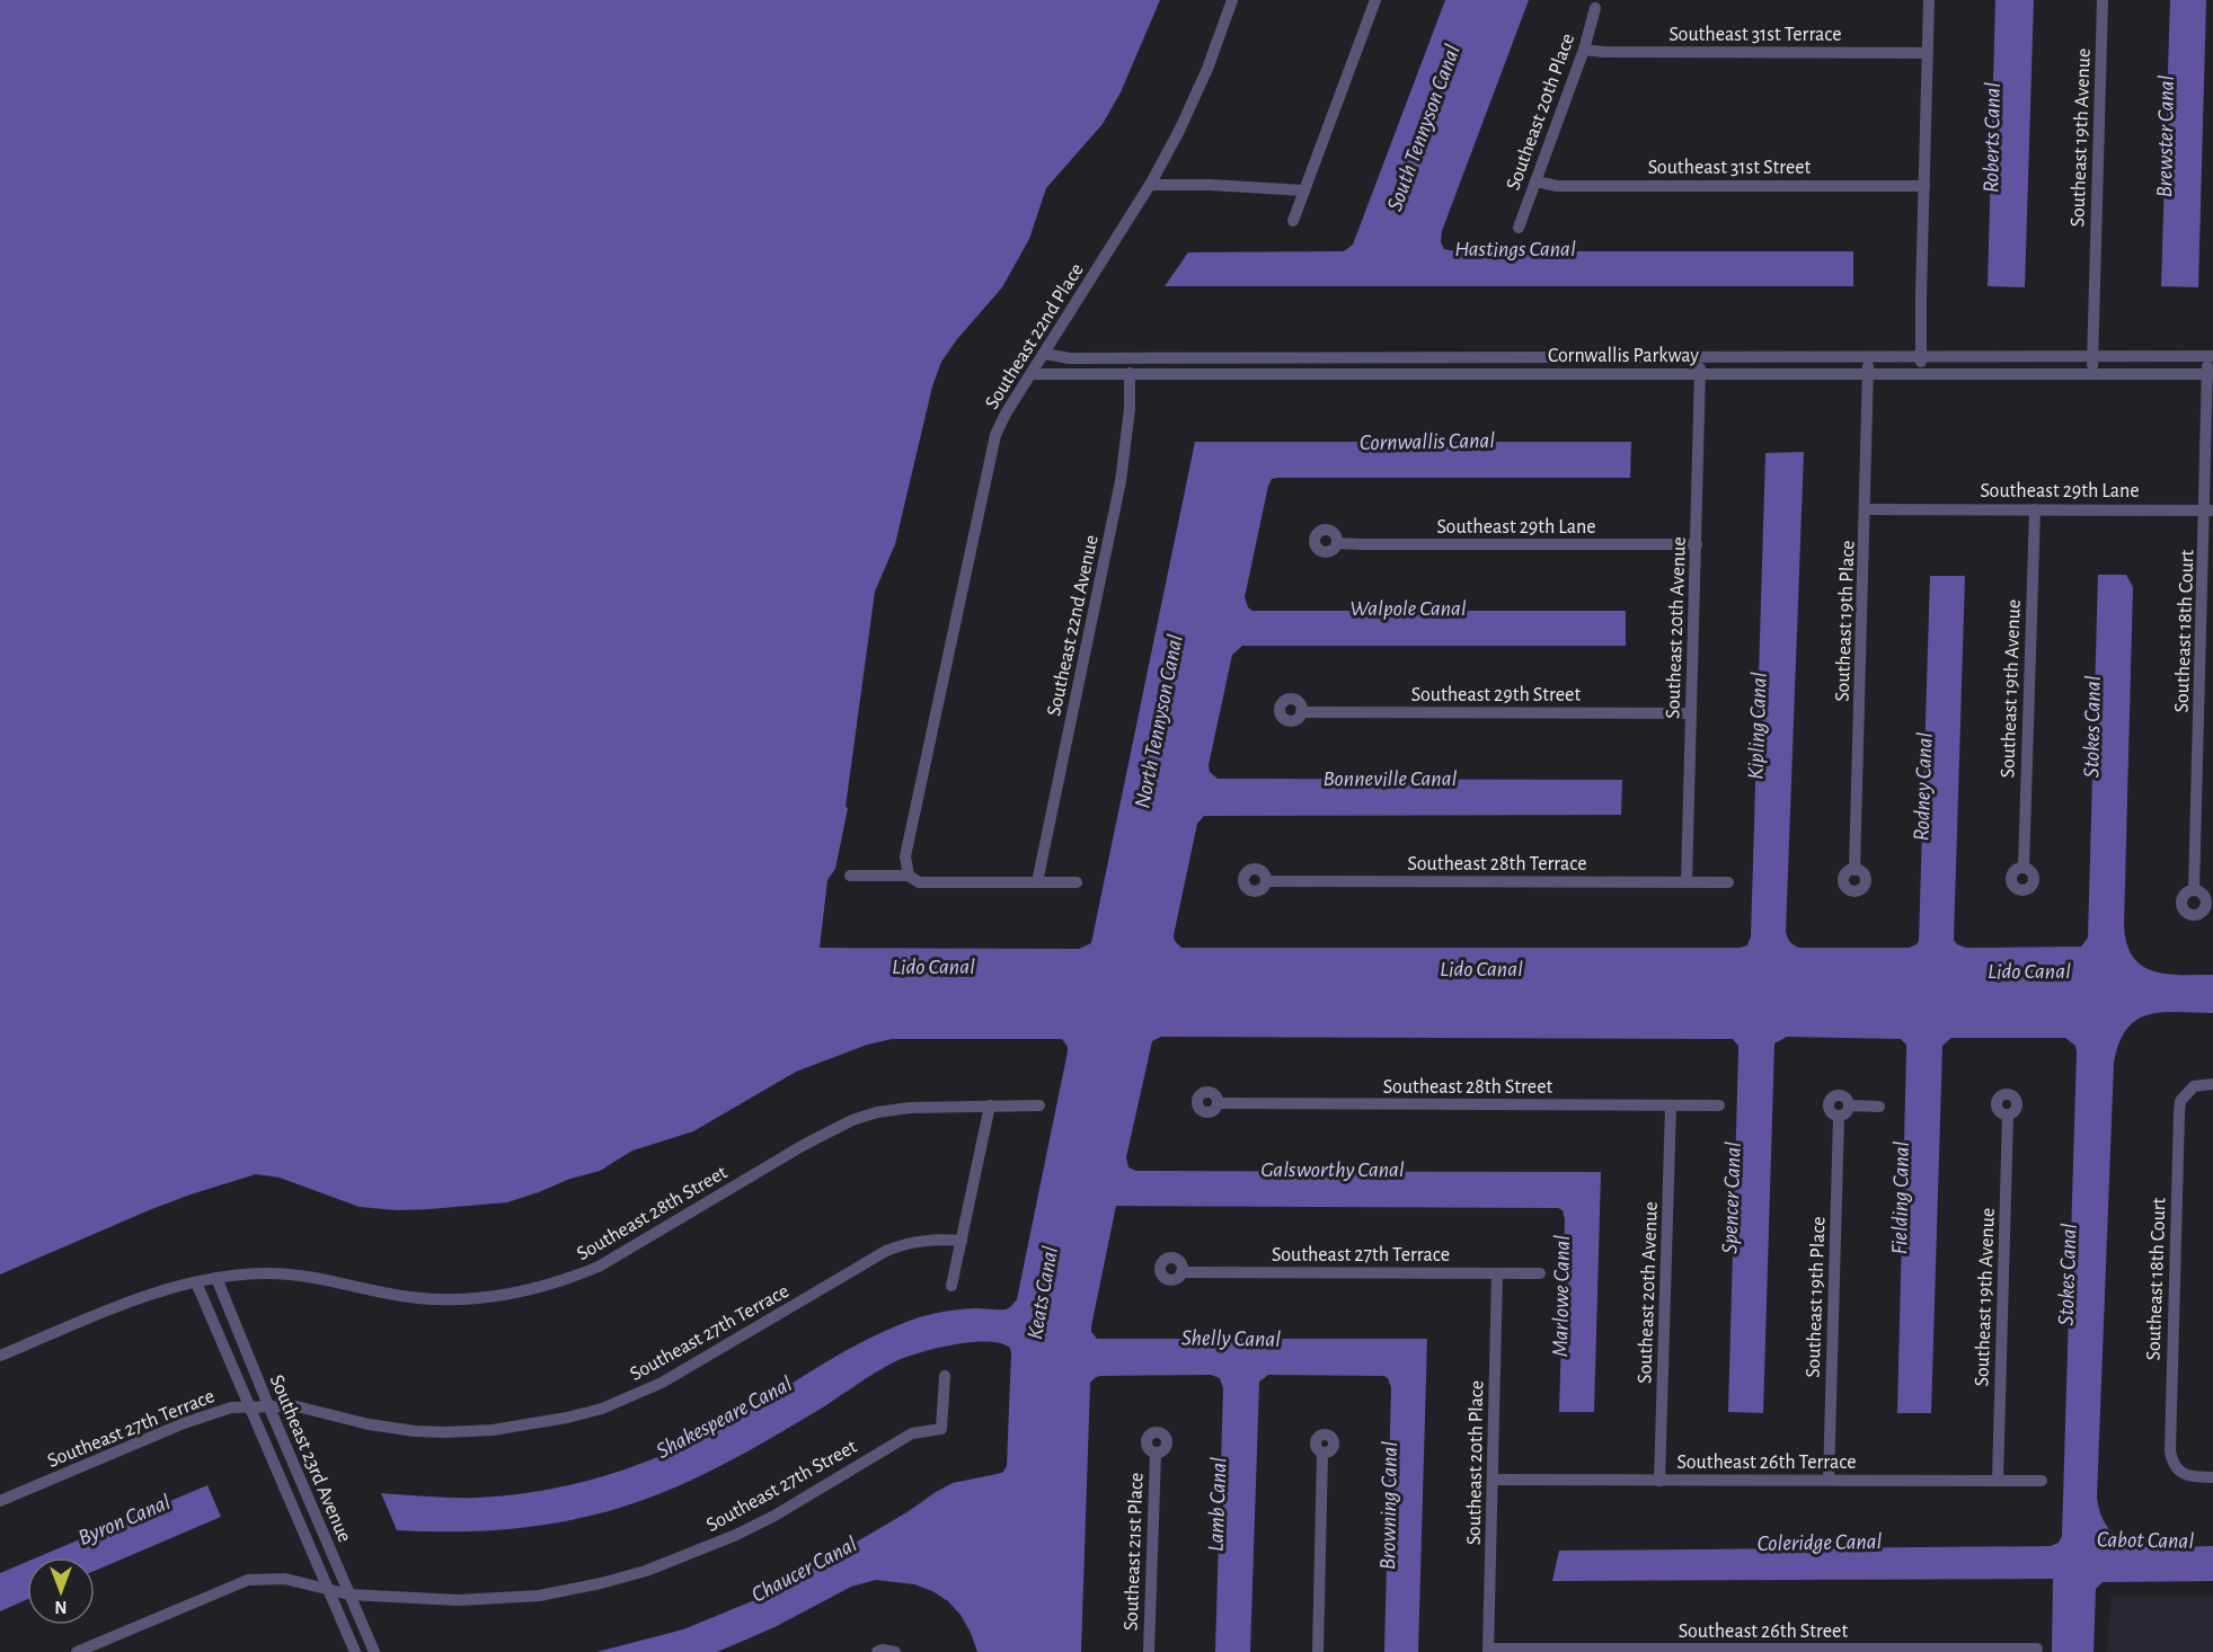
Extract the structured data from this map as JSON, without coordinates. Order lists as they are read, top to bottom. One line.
{"streets":{"street":["Southeast 31st Terrace","Southeast 20th Place","Southeast 19th Avenue","Southeast 31st Street","Southeast 22nd Place","Cornwallis Parkway","Southeast 29th Lane","Southeast 19th Place","Southeast 22nd Avenue","Southeast 20th Avenue","Southeast 18th Court","Southeast 29th Street","Southeast 28th Terrace","Southeast 28th Street","Southeast 27th Terrace","Southeast 23rd Avenue","Southeast 26th Terrace","Southeast 27th Street","Southeast 21st Place","Southeast 26th Street"]},"crossings":[["Southeast 31st Terrace","Southeast 20th Place"],["Southeast 20th Place","Southeast 31st Street"],["Southeast 20th Place","Southeast 27th Terrace"],["Southeast 20th Place","Southeast 26th Terrace"],["Southeast 20th Place","Southeast 26th Street"],["Southeast 19th Avenue","Cornwallis Parkway"],["Southeast 19th Avenue","Southeast 29th Lane"],["Southeast 19th Avenue","Southeast 26th Terrace"],["Southeast 22nd Place","Cornwallis Parkway"],["Cornwallis Parkway","Southeast 19th Place"],["Cornwallis Parkway","Southeast 22nd Avenue"],["Cornwallis Parkway","Southeast 20th Avenue"],["Cornwallis Parkway","Southeast 18th Court"],["Southeast 29th Lane","Southeast 19th Place"],["Southeast 29th Lane","Southeast 20th Avenue"],["Southeast 29th Lane","Southeast 18th Court"],["Southeast 19th Place","Southeast 26th Terrace"],["Southeast 20th Avenue","Southeast 29th Street"],["Southeast 20th Avenue","Southeast 28th Terrace"],["Southeast 20th Avenue","Southeast 28th Street"],["Southeast 20th Avenue","Southeast 26th Terrace"],["Southeast 28th Street","Southeast 23rd Avenue"],["Southeast 27th Terrace","Southeast 23rd Avenue"],["Southeast 23rd Avenue","Southeast 27th Street"]],"water":["South Tennyson Canal","Brewster Canal","Roberts Canal","Hastings Canal","Cornwallis Canal","Walpole Canal","North Tennyson Canal","Kipling Canal","Stokes Canal","Bonneville Canal","Rodney Canal","Lido Canal","Galsworthy Canal","Spencer Canal","Fielding Canal","Keats Canal","Marlowe Canal","Shelly Canal","Shakespeare Canal","Lamb Canal","Browning Canal","Byron Canal","Cabot Canal","Coleridge Canal","Chaucer Canal"],"north":"bottom"}
